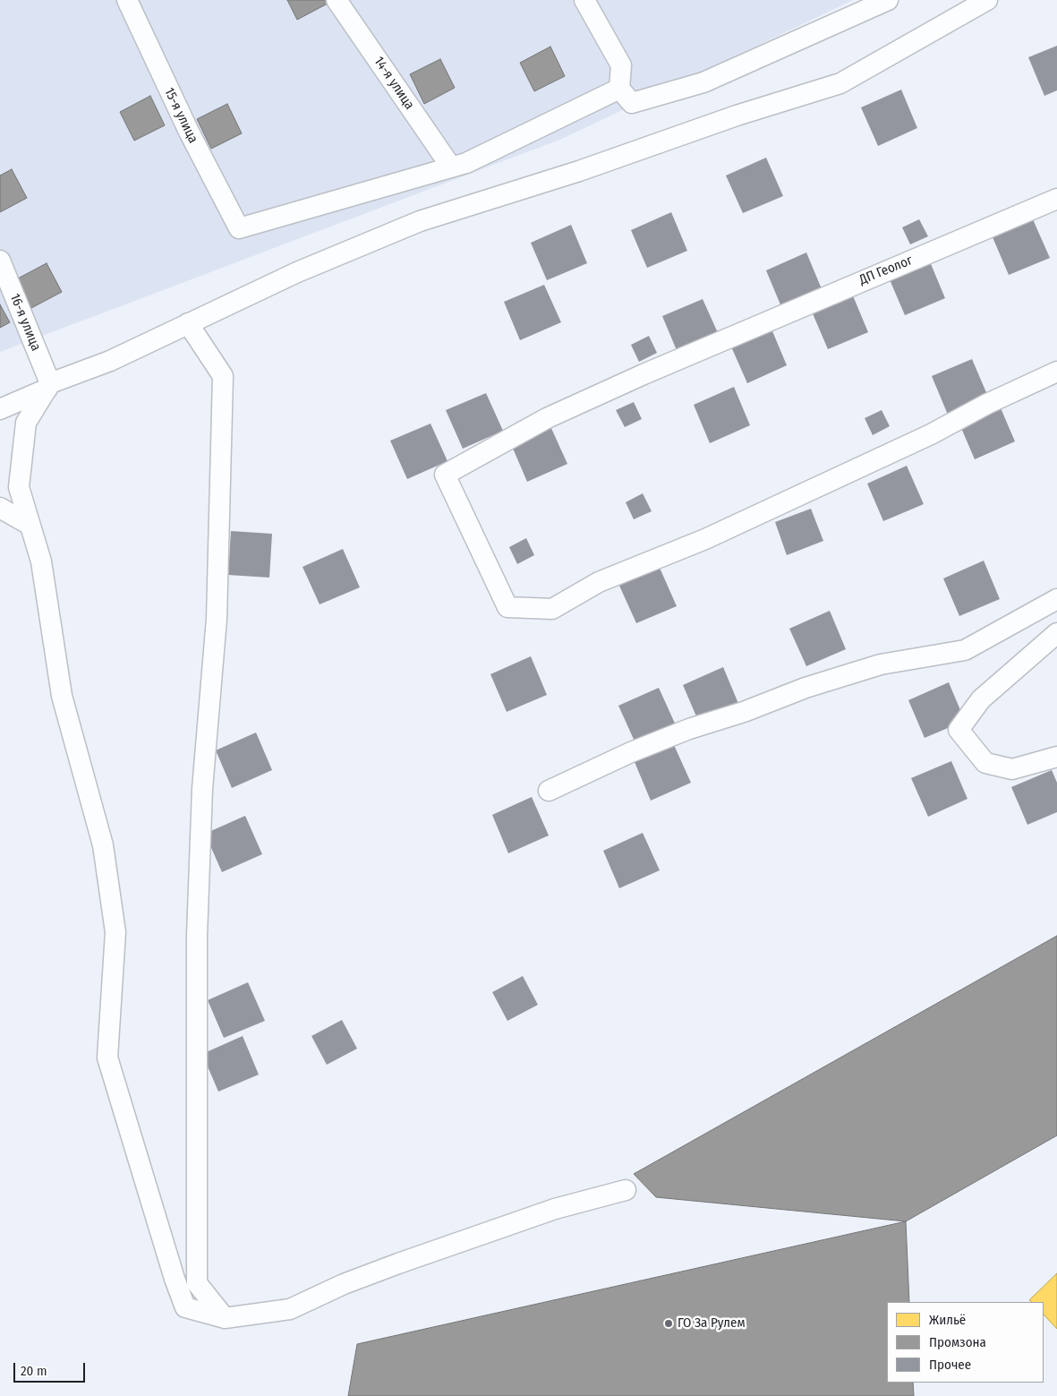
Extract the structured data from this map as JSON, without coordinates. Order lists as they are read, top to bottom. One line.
{"streets":{"street":["14-я улица","15-я улица","ДП Геолог","16-я улица"]},"crossings":[["14-я улица","15-я улица"]],"places":["ГО За Рулем"],"legend":["Жильё","Промзона","Прочее"],"scale_bar":"20 m"}
